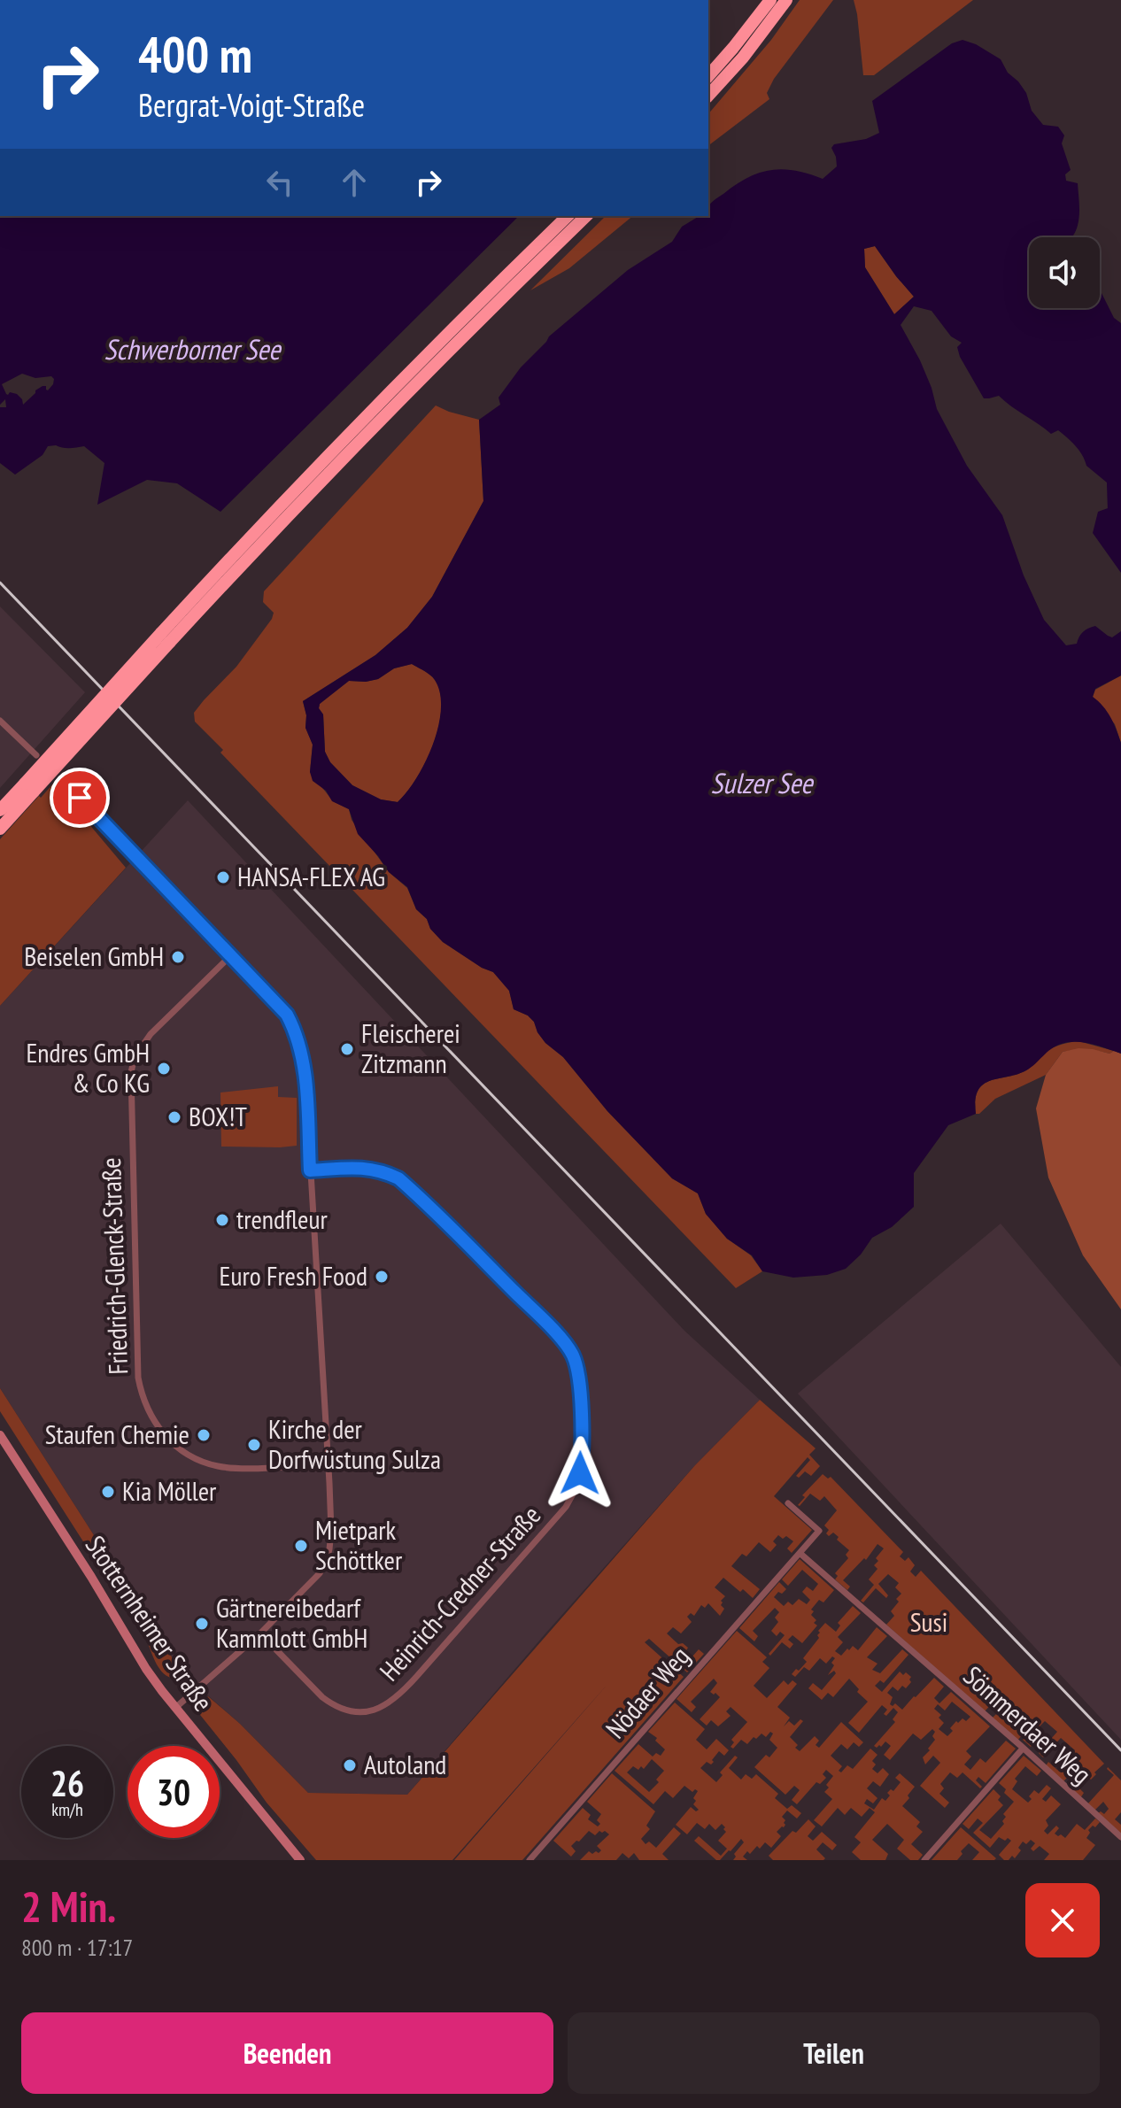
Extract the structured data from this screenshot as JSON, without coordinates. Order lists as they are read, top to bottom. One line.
{"streets":{"main road":["Stotternheimer Straße"],"street":["Friedrich-Glenck-Straße","Heinrich-Credner-Straße","Nödaer Weg","Sömmerdaer Weg"]},"crossings":[["Nödaer Weg","Sömmerdaer Weg"]],"water":["Schwerborner See","Sulzer See"],"parks":["Susi"],"places":["HANSA-FLEX AG","Beiselen GmbH","Fleischerei Zitzmann","Endres GmbH & Co KG","BOX!T","trendfleur","Euro Fresh Food","Staufen Chemie","Kirche der Dorfwüstung Sulza","Kia Möller","Mietpark Schöttker","Gärtnereibedarf Kammlott GmbH","Autoland"],"page":{"turn":["400 m","Bergrat-Voigt-Straße"],"speed":"26 km/h","limit":"30","heading":["2 Min.","800 m · 17:17"],"buttons":["Beenden","Teilen"]}}
